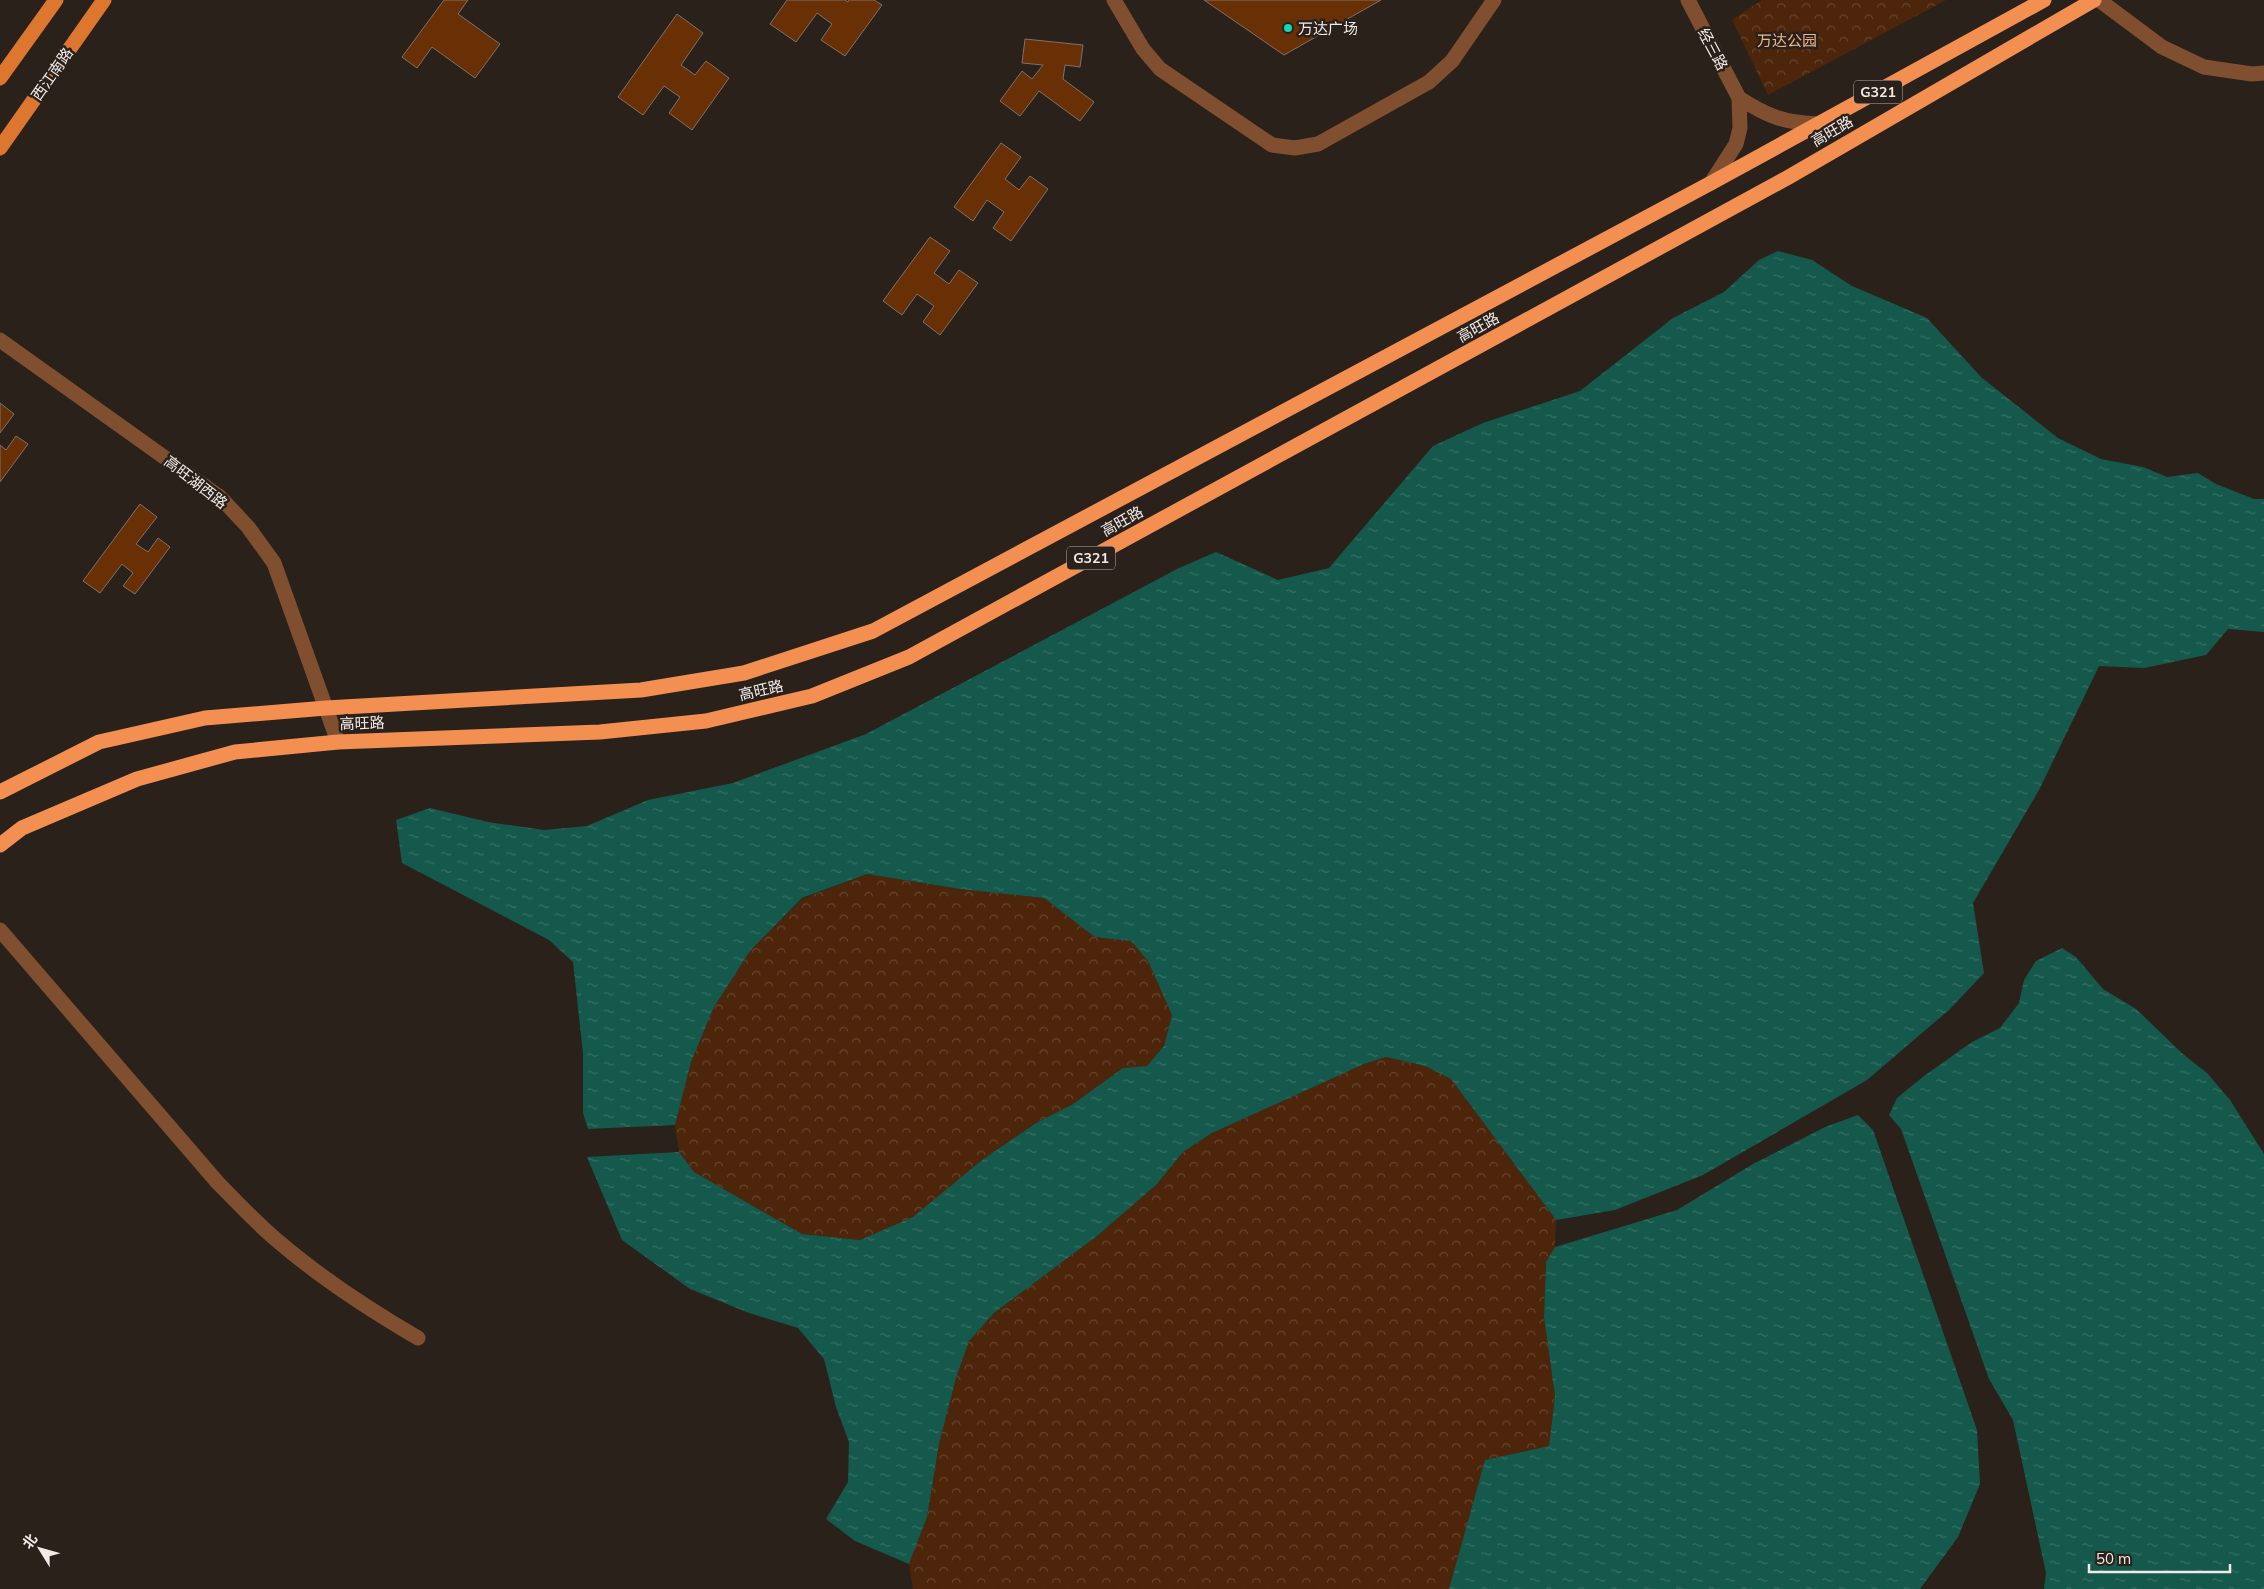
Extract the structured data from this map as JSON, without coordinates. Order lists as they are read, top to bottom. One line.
{"streets":{"highway":["G321","高旺路"],"main road":["西江南路"],"street":["经三路","高旺湖西路"]},"crossings":[["高旺路","高旺湖西路"]],"parks":["万达公园"],"places":["万达广场"],"scale_bar":"50 m","north":"top left"}
